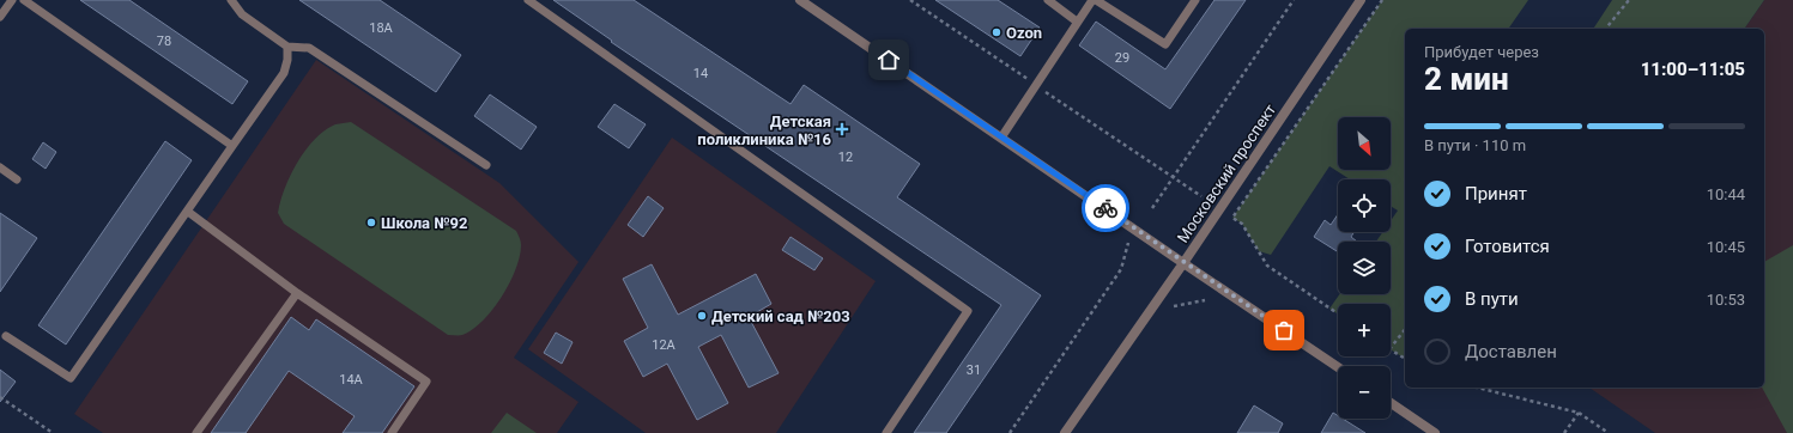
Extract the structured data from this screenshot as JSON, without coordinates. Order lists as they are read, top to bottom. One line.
{"streets":{"street":["Московский проспект"]},"places":{"other":["Ozon","Школа №92","Детский сад №203"],"health":["Детская поликлиника №16"]},"house_numbers":["18А","78","29","14","12","12А","31","14А"],"north":"bottom right","page":{"heading":["2 мин","Прибудет через","11:00–11:05"],"bar":"В пути · 110 m","map_buttons":["+","−"],"list":[["Принят","10:44"],["Готовится","10:45"],["В пути","10:53"],"Доставлен"]}}
